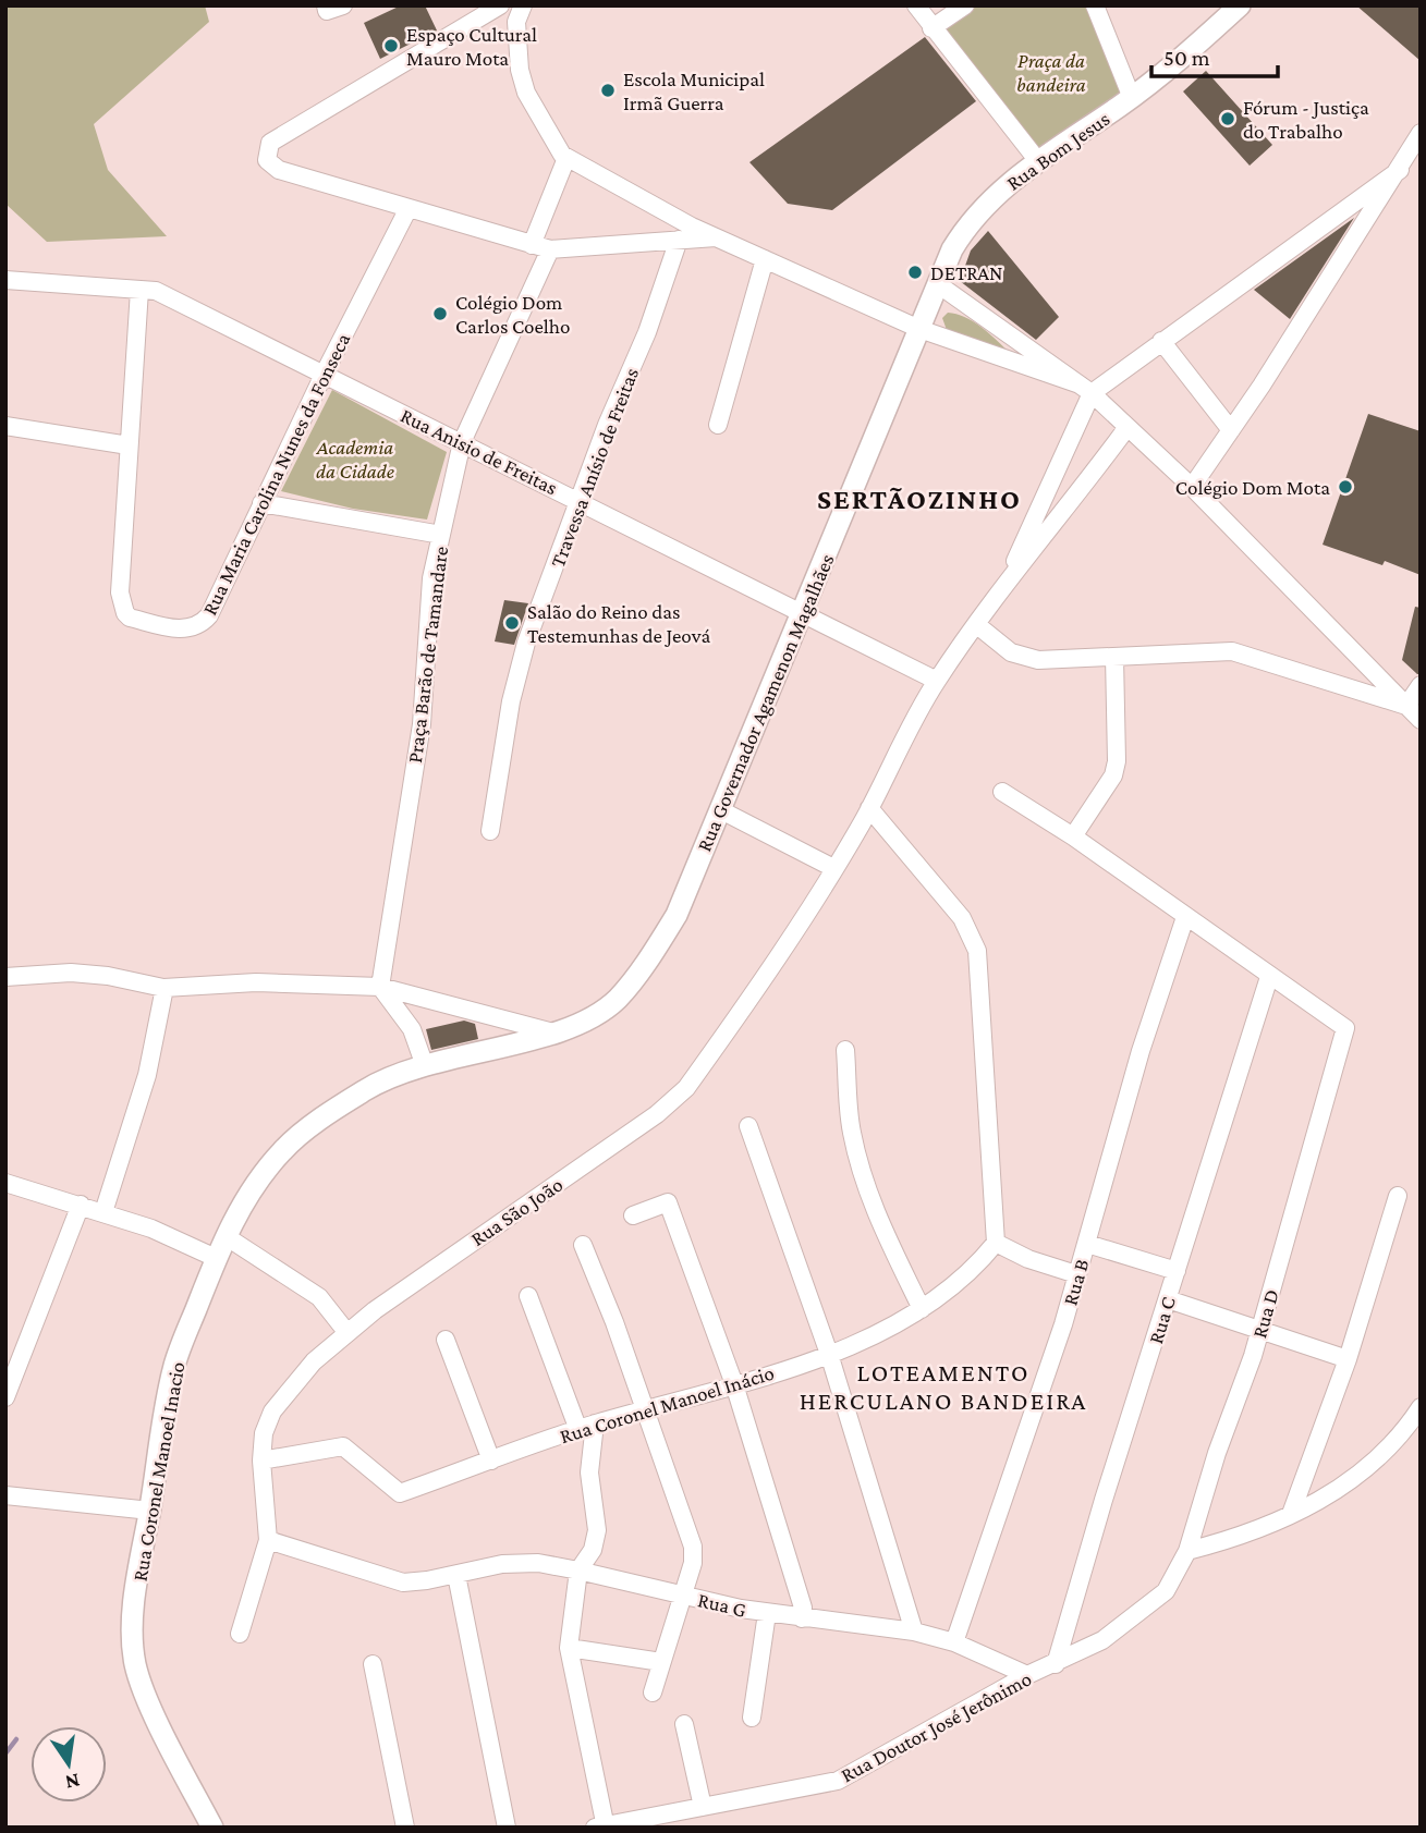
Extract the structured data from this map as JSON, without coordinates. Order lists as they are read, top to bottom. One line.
{"streets":{"street":["Rua Bom Jesus","Rua Anisio de Freitas","Travessa Anísio de Freitas","Rua Maria Carolina Nunes da Fonseca","Praça Barão de Tamandare","Rua Governador Agamenon Magalhães","Rua São João","Rua B","Rua D","Rua C","Rua Coronel Manoel Inácio","Rua Coronel Manoel Inacio","Rua G","Rua Doutor José Jerônimo"]},"crossings":[["Rua Bom Jesus","Rua Governador Agamenon Magalhães"],["Rua Anisio de Freitas","Travessa Anísio de Freitas"],["Rua Anisio de Freitas","Rua Maria Carolina Nunes da Fonseca"],["Rua Anisio de Freitas","Praça Barão de Tamandare"],["Rua Anisio de Freitas","Rua Governador Agamenon Magalhães"],["Rua Anisio de Freitas","Rua São João"],["Rua Governador Agamenon Magalhães","Rua Coronel Manoel Inacio"],["Rua São João","Rua Coronel Manoel Inácio"],["Rua São João","Rua G"],["Rua B","Rua G"],["Rua D","Rua C"],["Rua D","Rua Doutor José Jerônimo"],["Rua C","Rua Doutor José Jerônimo"],["Rua G","Rua Doutor José Jerônimo"]],"districts":["SERTÃOZINHO","LOTEAMENTO HERCULANO BANDEIRA"],"parks":["Praça da bandeira","Academia da Cidade"],"places":["Espaço Cultural Mauro Mota","Escola Municipal Irmã Guerra","Fórum - Justiça do Trabalho","DETRAN","Colégio Dom Carlos Coelho","Colégio Dom Mota","Salão do Reino das Testemunhas de Jeová"],"scale_bar":"50 m","north":"bottom"}
